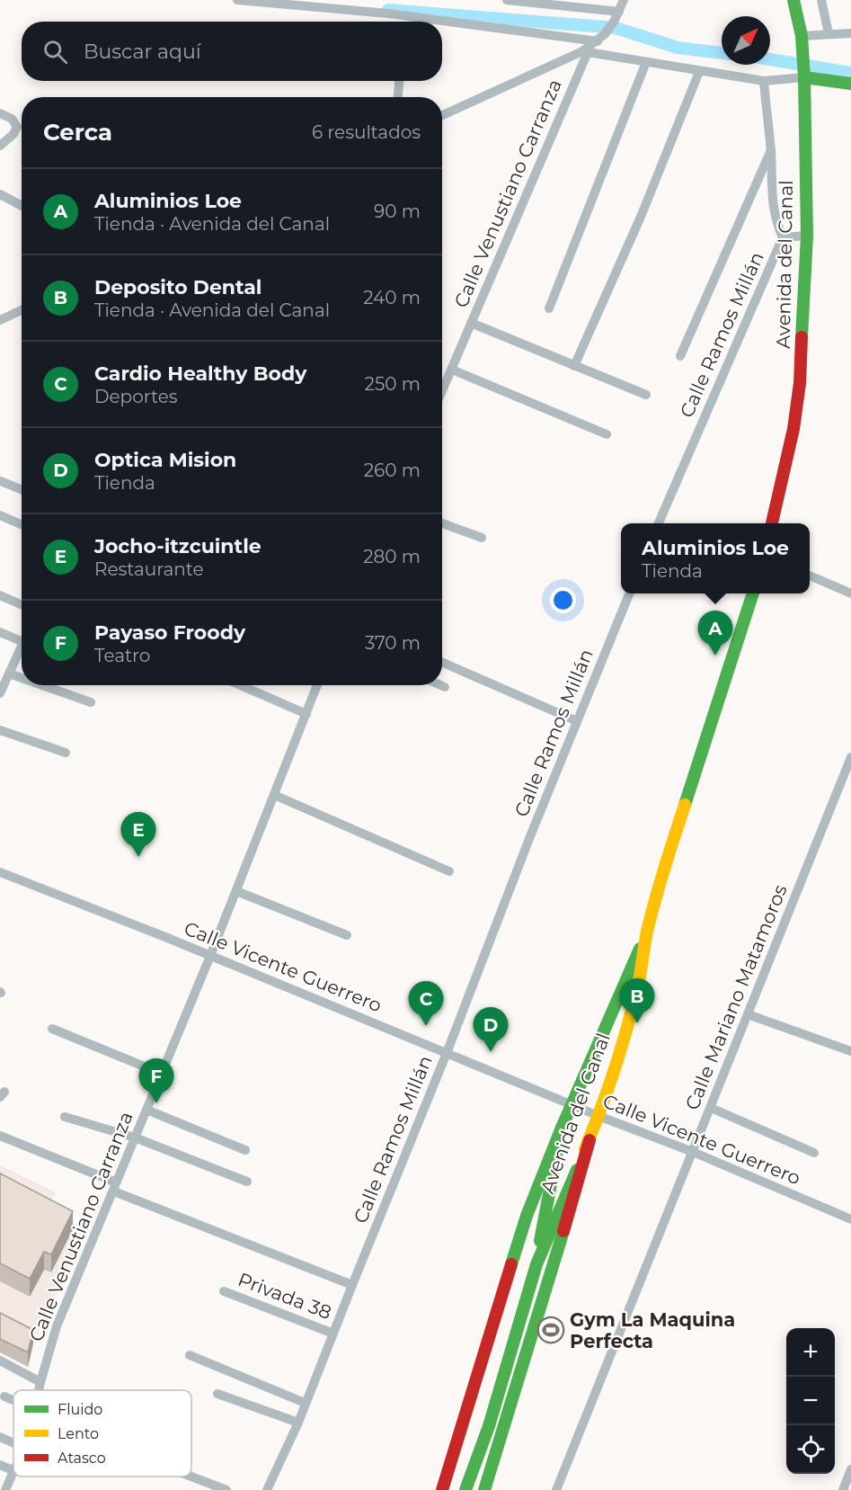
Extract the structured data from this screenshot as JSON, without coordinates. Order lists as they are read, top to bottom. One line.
{"streets":{"main road":["Avenida del Canal"],"street":["Calle Venustiano Carranza","Calle Ramos Millán","Calle Vicente Guerrero","Calle Mariano Matamoros","Privada 38"]},"crossings":[["Calle Venustiano Carranza","Calle Vicente Guerrero"],["Avenida del Canal","Calle Ramos Millán"],["Avenida del Canal","Calle Vicente Guerrero"],["Calle Ramos Millán","Calle Vicente Guerrero"],["Calle Ramos Millán","Privada 38"],["Calle Vicente Guerrero","Calle Mariano Matamoros"]],"places":{"sports":["Gym La Maquina Perfecta"]},"legend":["Fluido","Lento","Atasco"],"north":"top right","page":{"search":"Buscar aquí","heading":["Cerca","6 resultados"],"list":[{"mark":"A","name":"Aluminios Loe","note":"Tienda · Avenida del Canal","value":"90 m"},{"mark":"B","name":"Deposito Dental","note":"Tienda · Avenida del Canal","value":"240 m"},{"mark":"C","name":"Cardio Healthy Body","note":"Deportes","value":"250 m"},{"mark":"D","name":"Optica Mision","note":"Tienda","value":"260 m"},{"mark":"E","name":"Jocho-itzcuintle","note":"Restaurante","value":"280 m"},{"mark":"F","name":"Payaso Froody","note":"Teatro","value":"370 m"}],"popup":["Aluminios Loe","Tienda"],"pins":["A","E","B","C","D","F"],"map_buttons":["+","−"]}}
